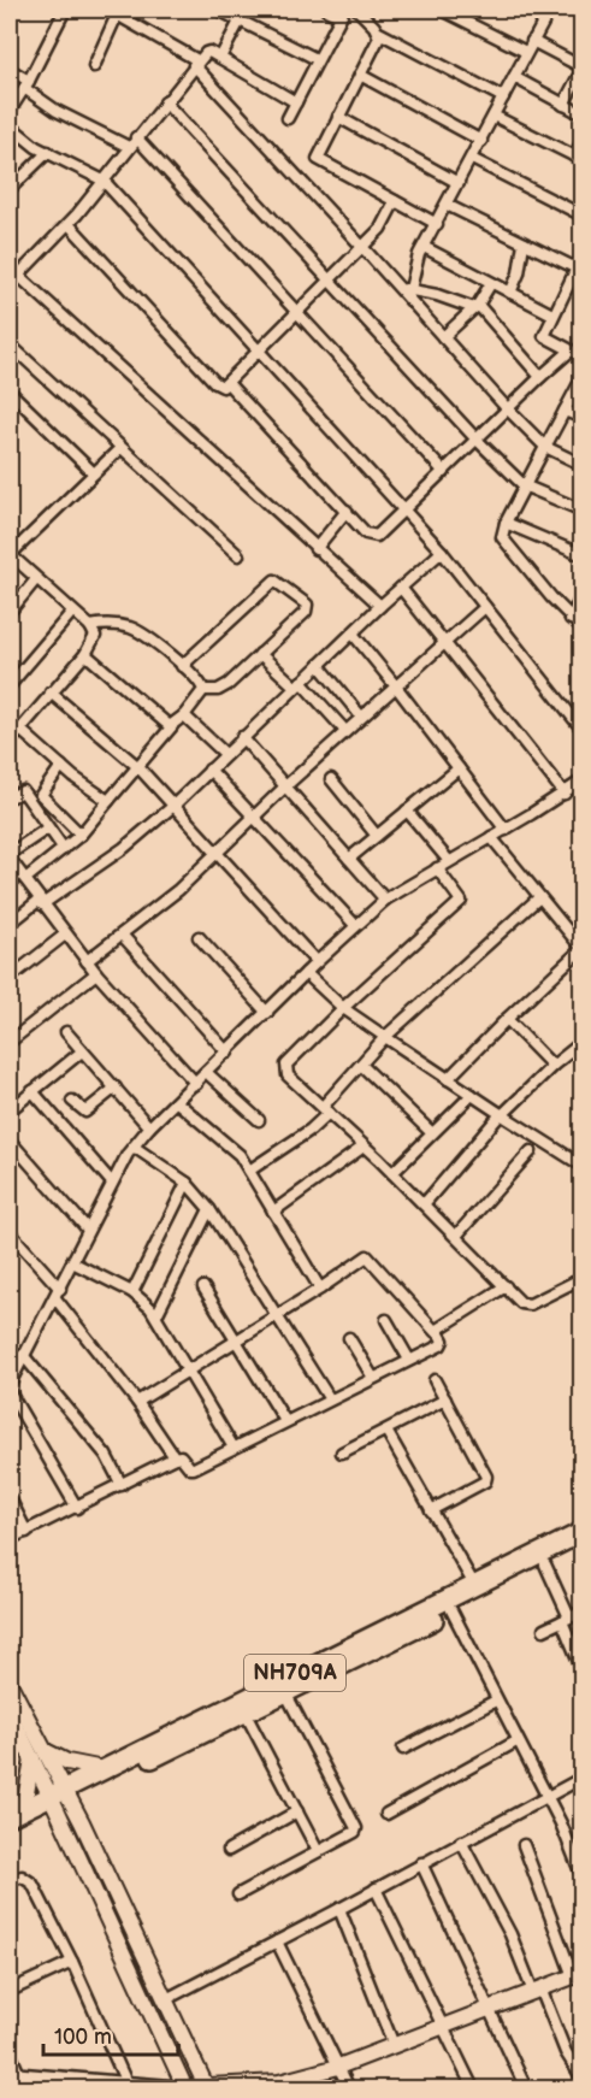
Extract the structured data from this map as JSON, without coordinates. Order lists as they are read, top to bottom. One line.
{"streets":{"highway":["NH709A"]},"scale_bar":"100 m"}
